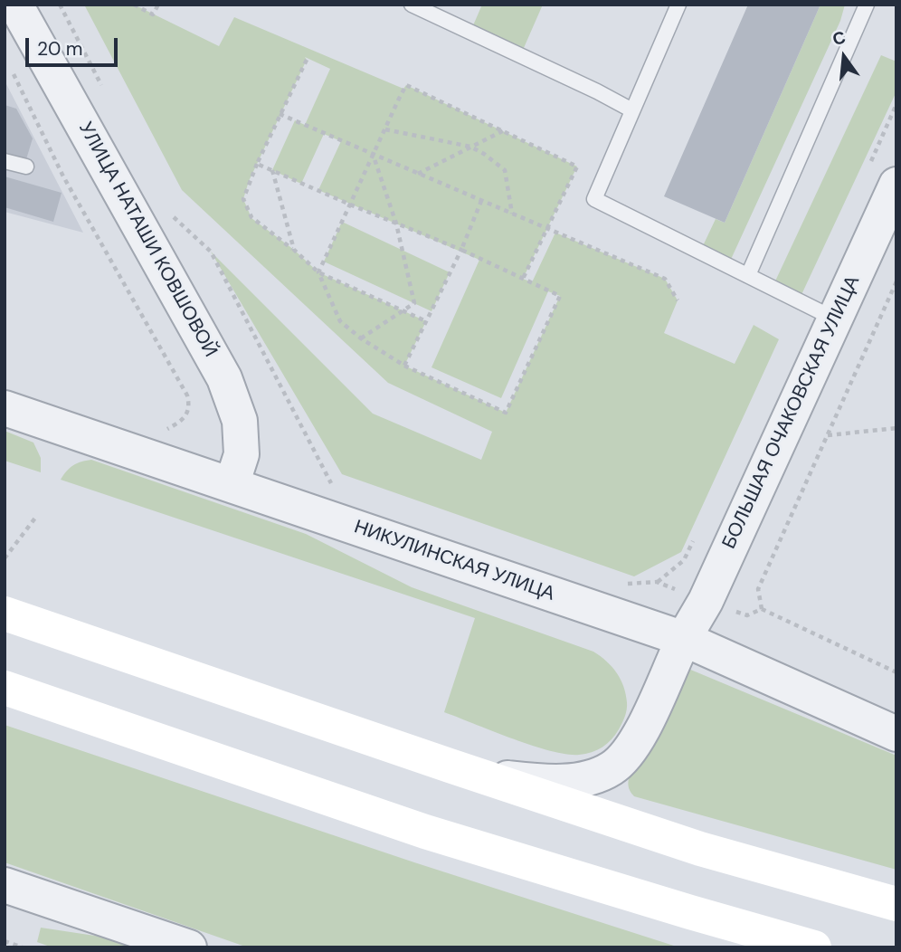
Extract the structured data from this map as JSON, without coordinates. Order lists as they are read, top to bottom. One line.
{"streets":{"street":["УЛИЦА НАТАШИ КОВШОВОЙ","БОЛЬШАЯ ОЧАКОВСКАЯ УЛИЦА","НИКУЛИНСКАЯ УЛИЦА"]},"crossings":[["УЛИЦА НАТАШИ КОВШОВОЙ","НИКУЛИНСКАЯ УЛИЦА"],["БОЛЬШАЯ ОЧАКОВСКАЯ УЛИЦА","НИКУЛИНСКАЯ УЛИЦА"]],"scale_bar":"20 m","north":"top"}
